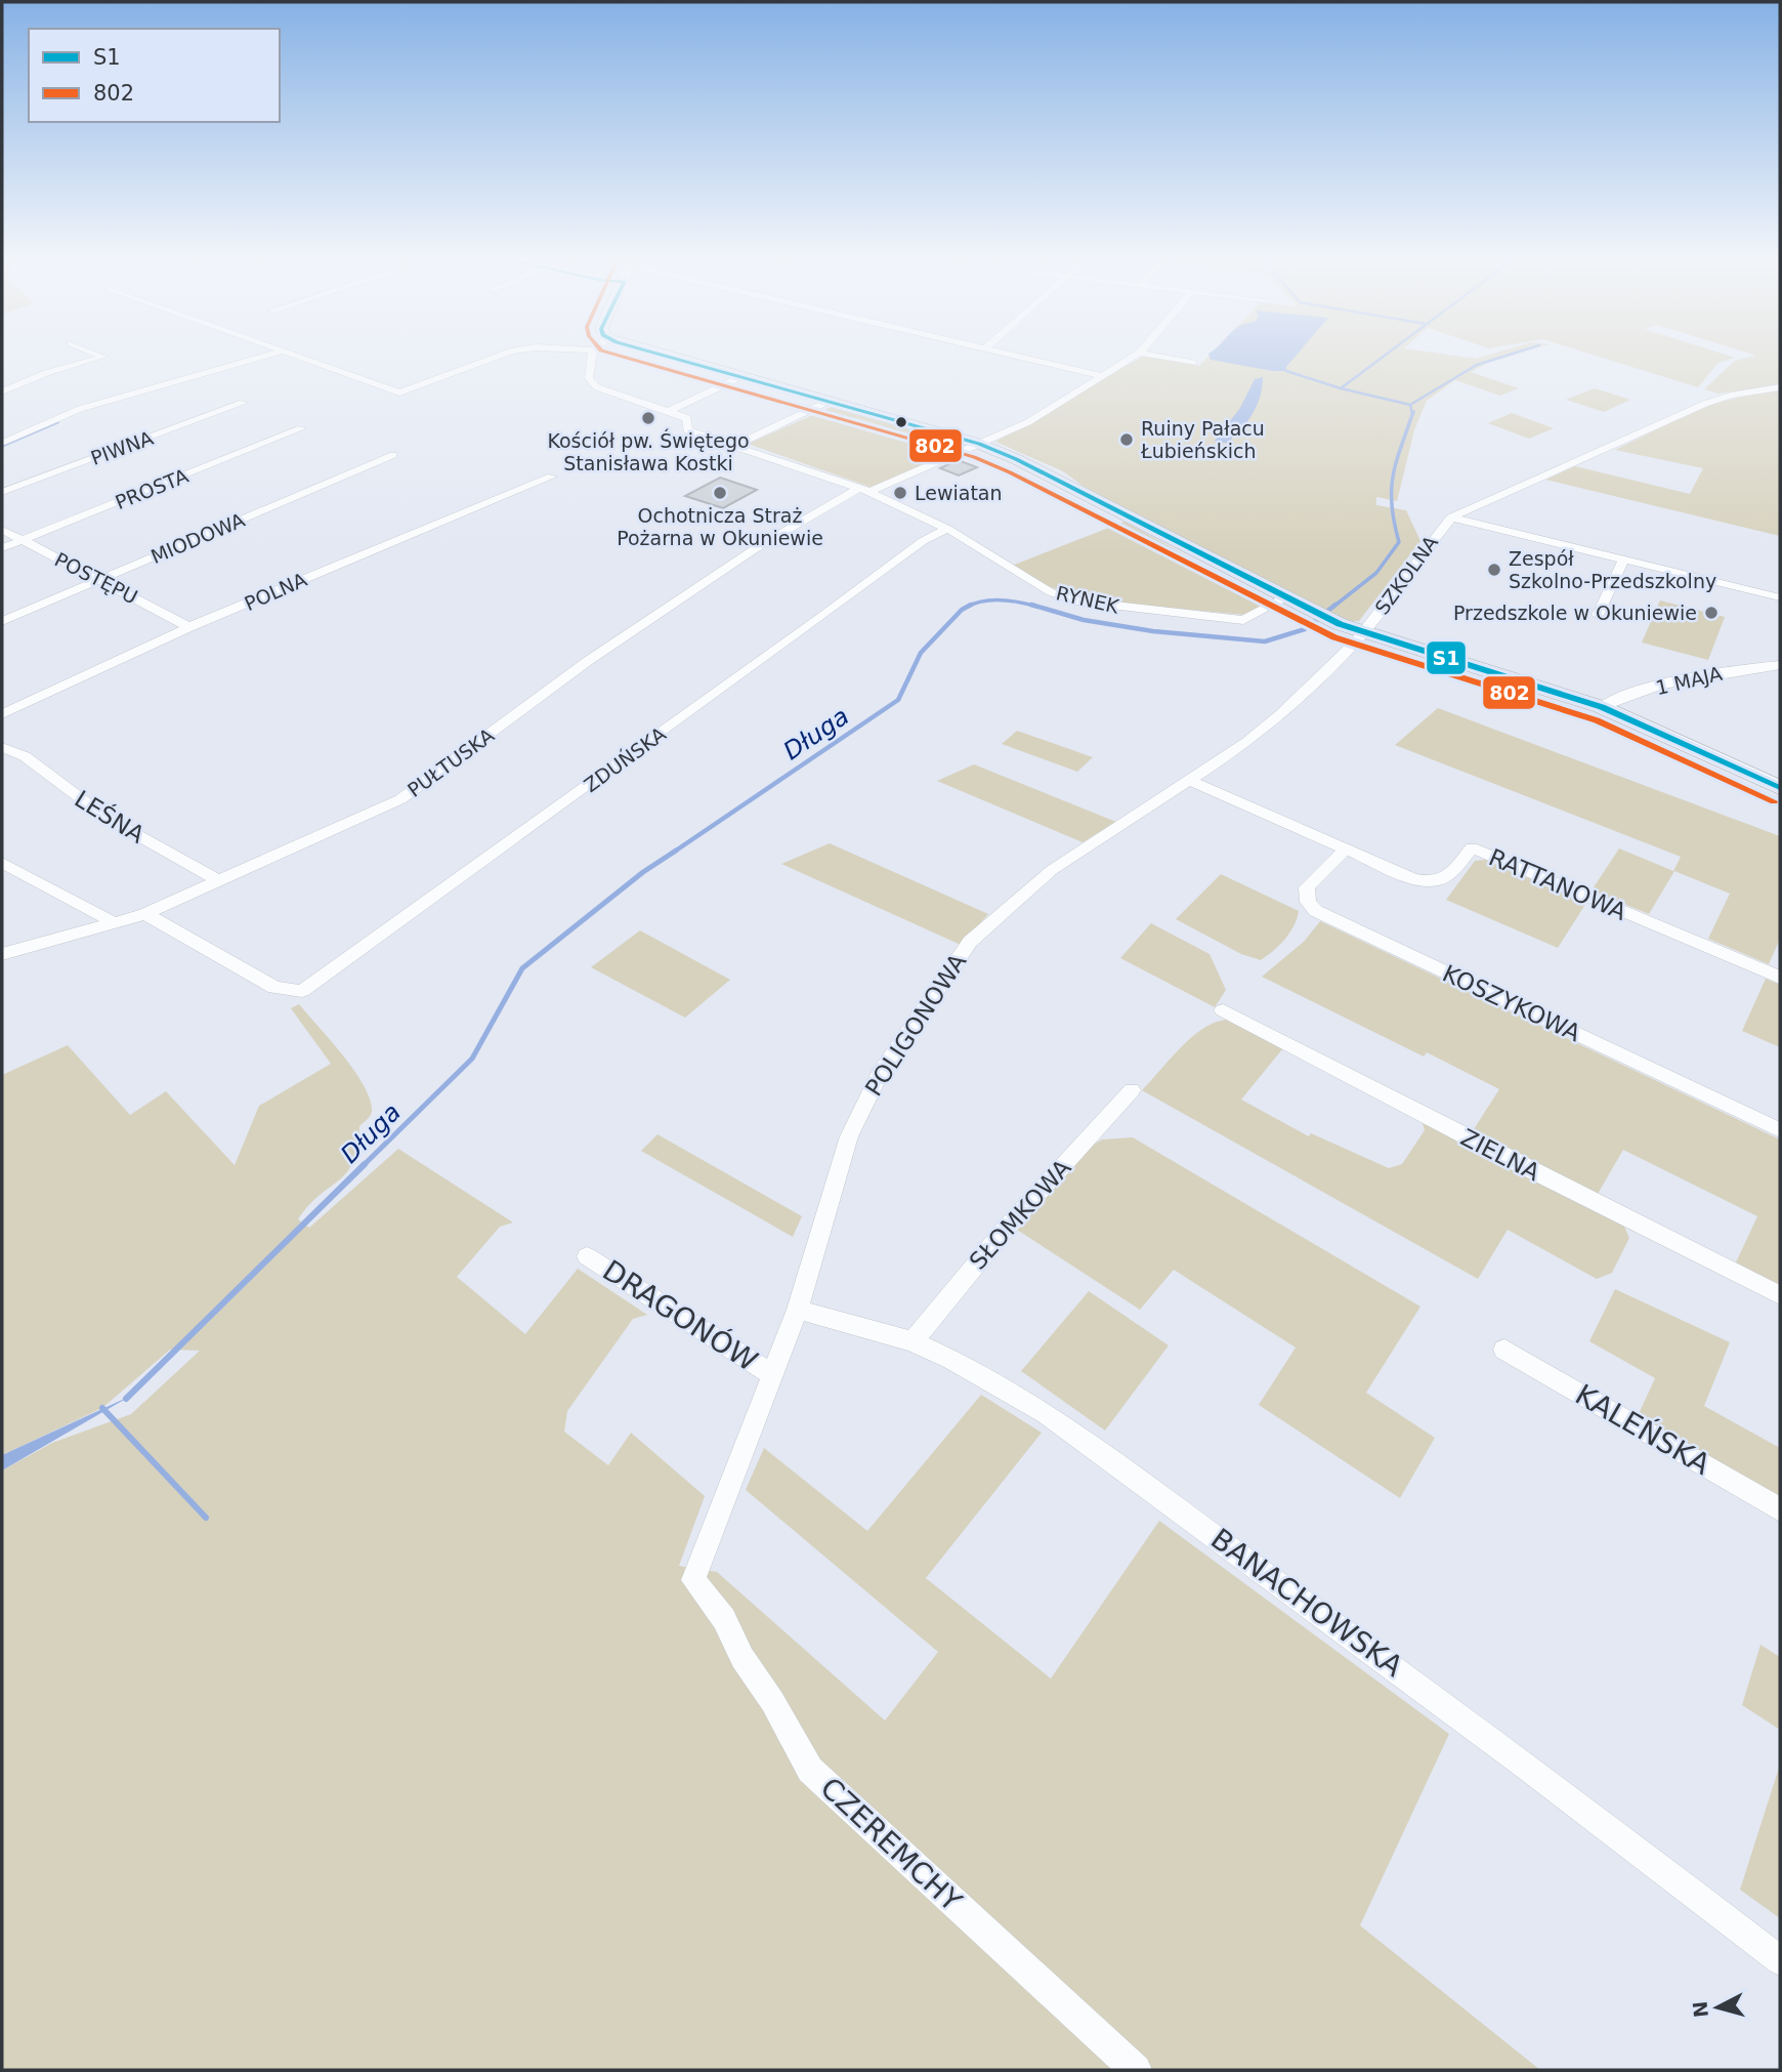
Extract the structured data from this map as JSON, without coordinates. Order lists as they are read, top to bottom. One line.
{"streets":{"street":["PIWNA","PROSTA","MIODOWA","SZKOLNA","POSTĘPU","POLNA","RYNEK","1 MAJA","ZDUŃSKA","PUŁTUSKA","LEŚNA","RATTANOWA","KOSZYKOWA","POLIGONOWA","ZIELNA","SŁOMKOWA","DRAGONÓW","KALEŃSKA","BANACHOWSKA","CZEREMCHY"]},"crossings":[["PROSTA","POSTĘPU"],["MIODOWA","POSTĘPU"],["SZKOLNA","POLIGONOWA"],["POSTĘPU","POLNA"],["RYNEK","ZDUŃSKA"],["RYNEK","PUŁTUSKA"],["ZDUŃSKA","PUŁTUSKA"],["PUŁTUSKA","LEŚNA"],["RATTANOWA","KOSZYKOWA"],["RATTANOWA","POLIGONOWA"],["POLIGONOWA","DRAGONÓW"],["POLIGONOWA","BANACHOWSKA"],["POLIGONOWA","CZEREMCHY"],["SŁOMKOWA","BANACHOWSKA"]],"water":["Długa"],"places":["Kościół pw. Świętego Stanisława Kostki","Ruiny Pałacu Łubieńskich","Ochotnicza Straż Pożarna w Okuniewie","Lewiatan","Zespół Szkolno-Przedszkolny","Przedszkole w Okuniewie"],"lines":["transit line S1","transit line 802"],"legend":["S1","802"],"north":"left"}
